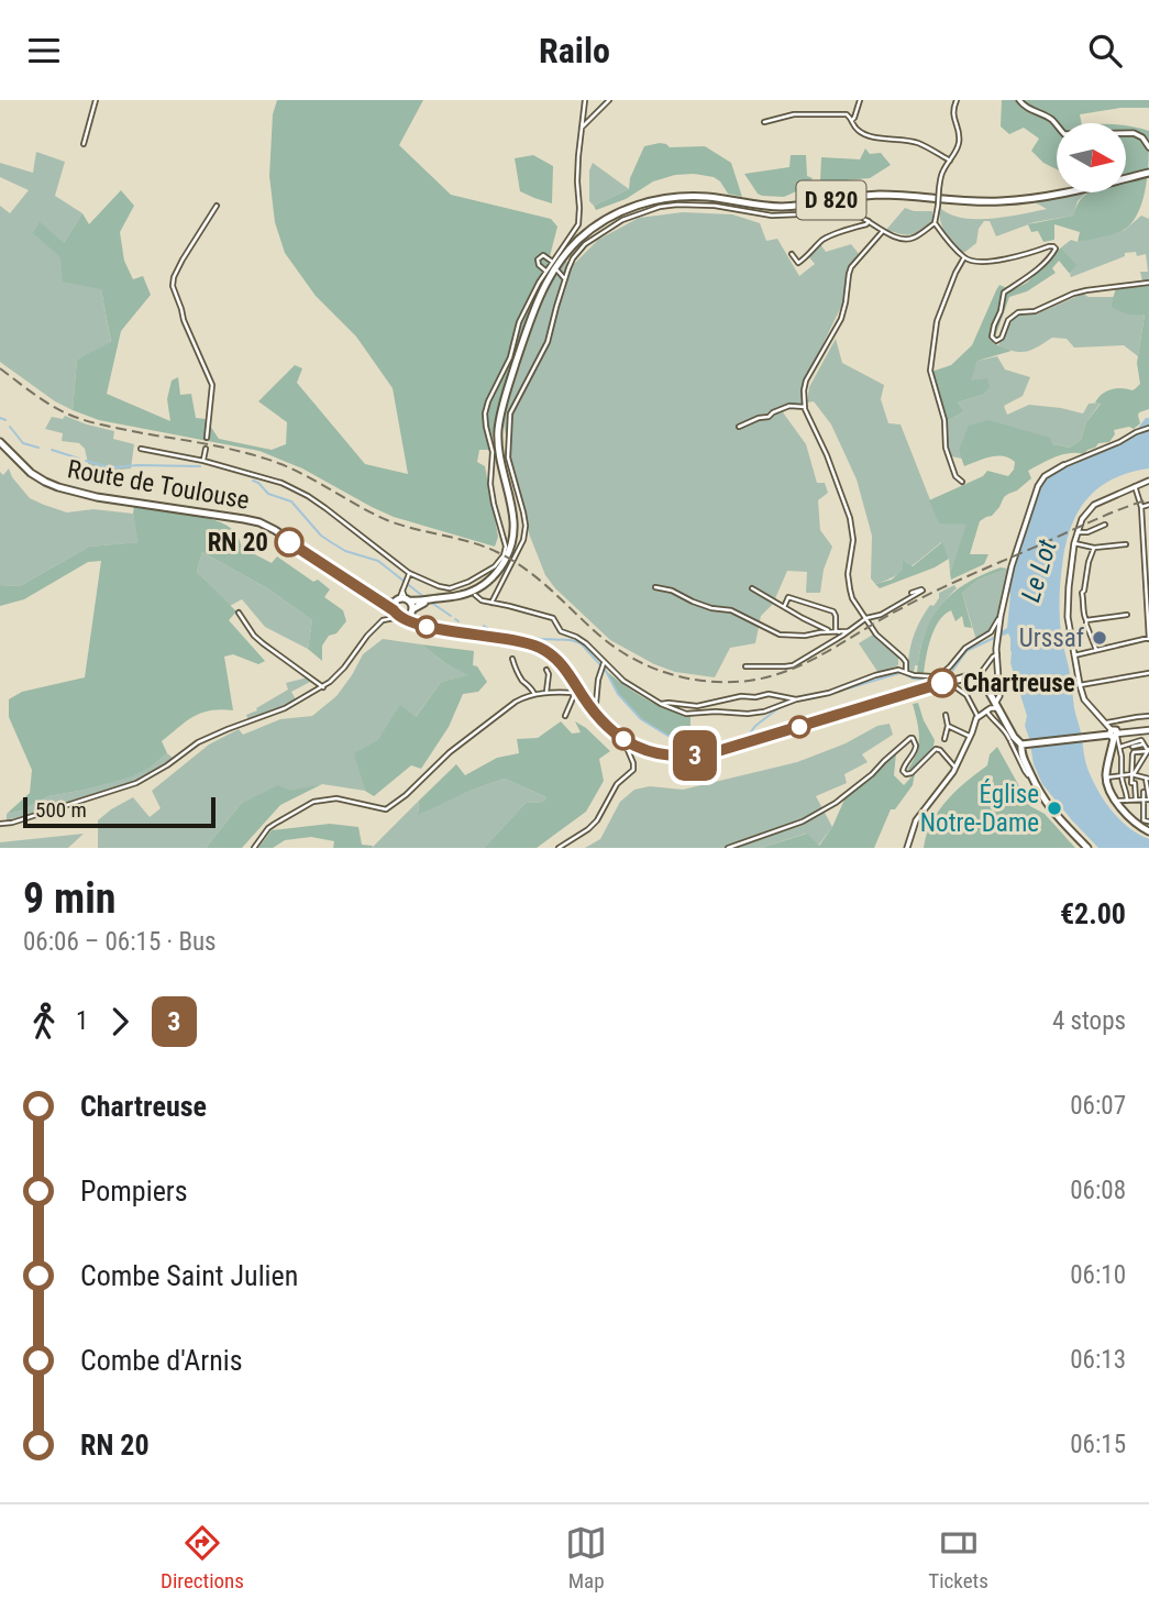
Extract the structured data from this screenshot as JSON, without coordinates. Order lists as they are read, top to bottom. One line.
{"streets":{"main road":["D 820","Route de Toulouse"]},"crossings":[["D 820","Route de Toulouse"]],"water":["Le Lot"],"places":["RN 20","Urssaf","Chartreuse","Église Notre-Dame"],"lines":["bus line 3"],"scale_bar":"500 m","north":"right","page":{"header":"Railo","on_map":"3","scale":"500 m","heading":["9 min","06:06 – 06:15 · Bus","€2.00"],"legs":["1","3","4 stops"],"list":[{"name":"Chartreuse","value":"06:07"},{"name":"Pompiers","value":"06:08"},{"name":"Combe Saint Julien","value":"06:10"},{"name":"Combe d'Arnis","value":"06:13"},{"name":"RN 20","value":"06:15"}],"tabs":["Directions","Map","Tickets"]}}
